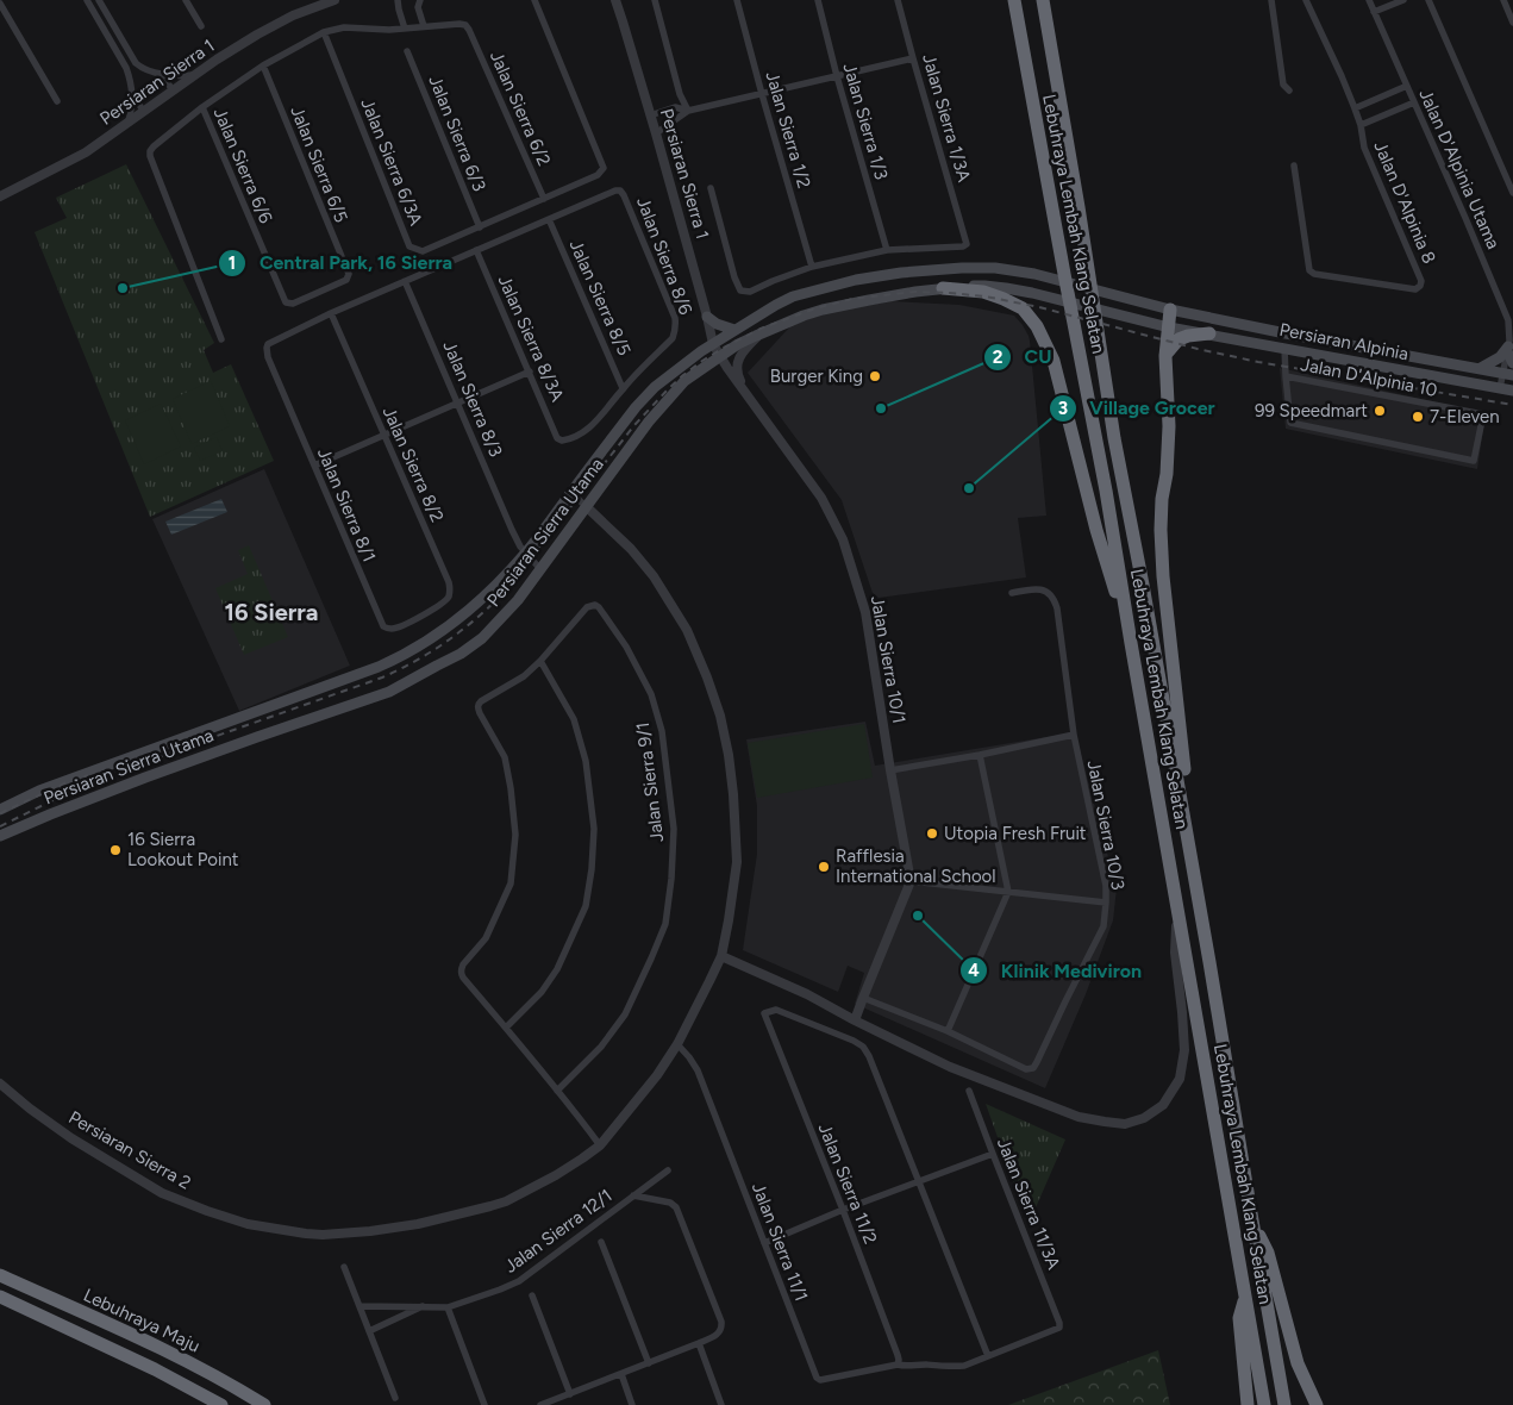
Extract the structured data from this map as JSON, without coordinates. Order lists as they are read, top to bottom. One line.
{"streets":{"highway":["Lebuhraya Lembah Klang Selatan","Lebuhraya Maju"],"main road":["Persiaran Alpinia","Persiaran Sierra Utama"],"street":["Persiaran Sierra 1","Jalan Sierra 6/2","Jalan Sierra 1/3A","Jalan Sierra 1/3","Jalan Sierra 1/2","Jalan Sierra 6/3","Jalan Sierra 6/3A","Jalan Sierra 6/5","Jalan Sierra 6/6","Jalan D'Alpinia Utama","Jalan D'Alpinia 8","Jalan Sierra 8/6","Jalan Sierra 8/5","Jalan Sierra 8/3A","Jalan D'Alpinia 10","Jalan Sierra 8/3","Jalan Sierra 8/2","Jalan Sierra 8/1","Jalan Sierra 10/1","Jalan Sierra 9/1","Jalan Sierra 10/3","Persiaran Sierra 2","Jalan Sierra 11/2","Jalan Sierra 11/3A","Jalan Sierra 12/1","Jalan Sierra 11/1"]},"crossings":[["Persiaran Sierra 1","Persiaran Sierra Utama"],["Persiaran Sierra 1","Jalan Sierra 10/1"],["Jalan Sierra 6/2","Jalan Sierra 6/3A"],["Jalan Sierra 1/3A","Jalan Sierra 1/3"],["Jalan Sierra 6/3","Jalan Sierra 6/3A"],["Jalan Sierra 6/5","Jalan Sierra 6/6"],["Jalan D'Alpinia Utama","Persiaran Alpinia"],["Jalan Sierra 8/6","Jalan Sierra 8/5"],["Jalan Sierra 8/6","Jalan Sierra 8/3A"],["Jalan Sierra 8/5","Jalan Sierra 8/3A"],["Persiaran Alpinia","Persiaran Sierra Utama"],["Jalan Sierra 8/3","Persiaran Sierra Utama"],["Jalan Sierra 8/2","Jalan Sierra 8/1"],["Persiaran Sierra Utama","Jalan Sierra 10/1"],["Persiaran Sierra Utama","Persiaran Sierra 2"],["Persiaran Sierra 2","Jalan Sierra 11/1"],["Jalan Sierra 11/2","Jalan Sierra 11/1"]],"districts":["16 Sierra"],"places":["Central Park, 16 Sierra","Burger King","CU","99 Speedmart","7-Eleven","Village Grocer","Utopia Fresh Fruit","16 Sierra Lookout Point","Rafflesia International School","Klinik Mediviron"]}
